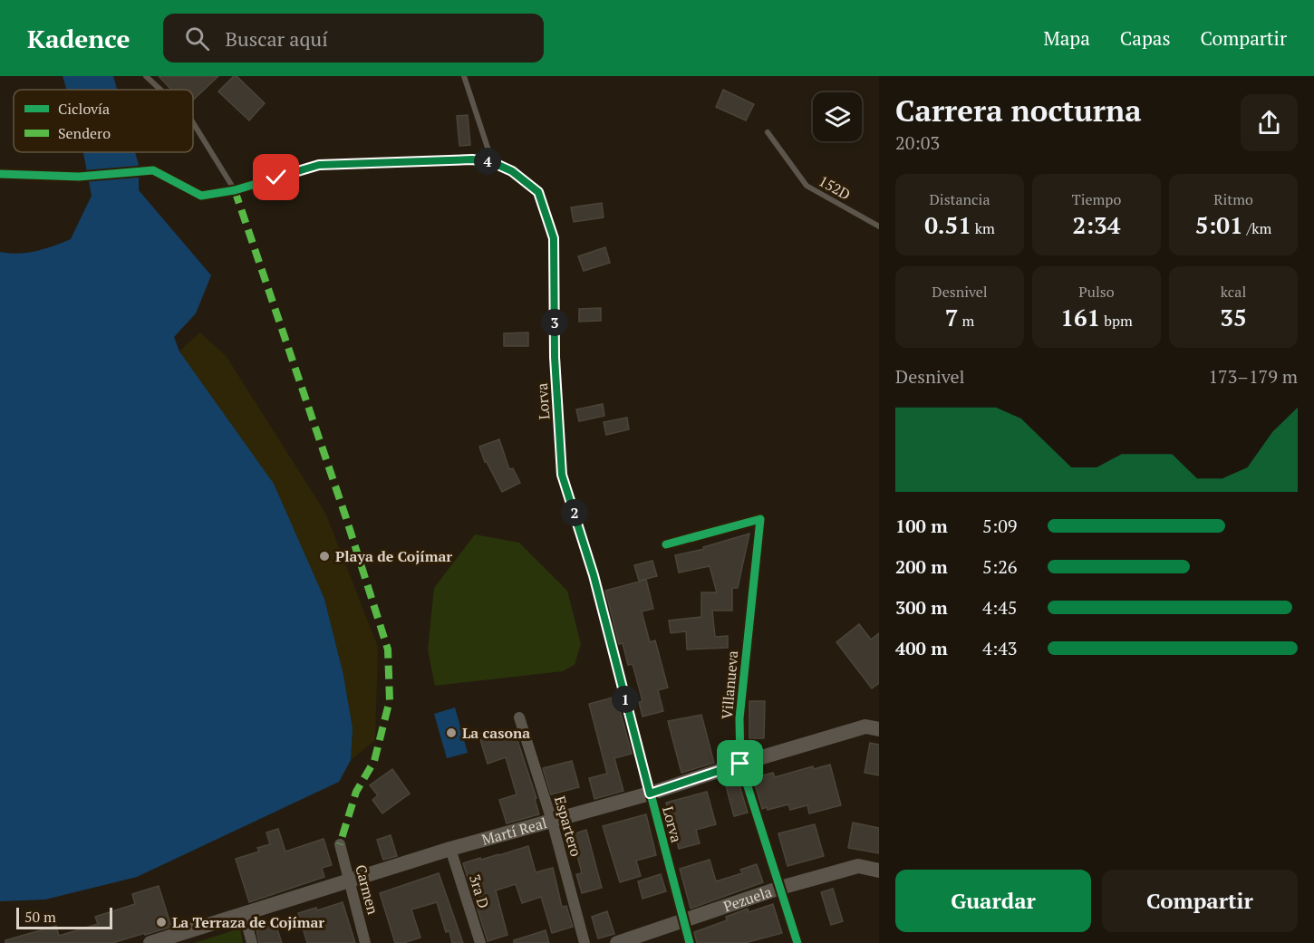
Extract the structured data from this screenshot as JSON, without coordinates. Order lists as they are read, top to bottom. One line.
{"streets":{"main road":["Martí Real","Pezuela"],"street":["Lorva","Villanueva","Espartero","Carmen","3ra D"],"lane":["152D"]},"crossings":[["Lorva","Martí Real"],["Lorva","Pezuela"],["Villanueva","Martí Real"],["Villanueva","Pezuela"],["Espartero","Martí Real"],["Martí Real","Carmen"],["Martí Real","3ra D"]],"places":["Playa de Cojímar","La casona","La Terraza de Cojímar"],"legend":["Ciclovía","Sendero"],"scale_bar":"50 m","page":{"header":"Kadence","search":"Buscar aquí","nav":["Mapa","Capas","Compartir"],"heading":["Carrera nocturna","20:03"],"pins":["4","3","2","1"],"stats":[["Distancia","0.51 km"],["Tiempo","2:34"],["Ritmo","5:01 /km"],["Desnivel","7 m"],["Pulso","161 bpm"],["kcal","35"]],"chart":["Desnivel","173–179 m"],"list":[{"name":"100 m","note":"5:09"},{"name":"200 m","note":"5:26"},{"name":"300 m","note":"4:45"},{"name":"400 m","note":"4:43"}],"buttons":["Guardar","Compartir"],"scale":"50 m"}}
